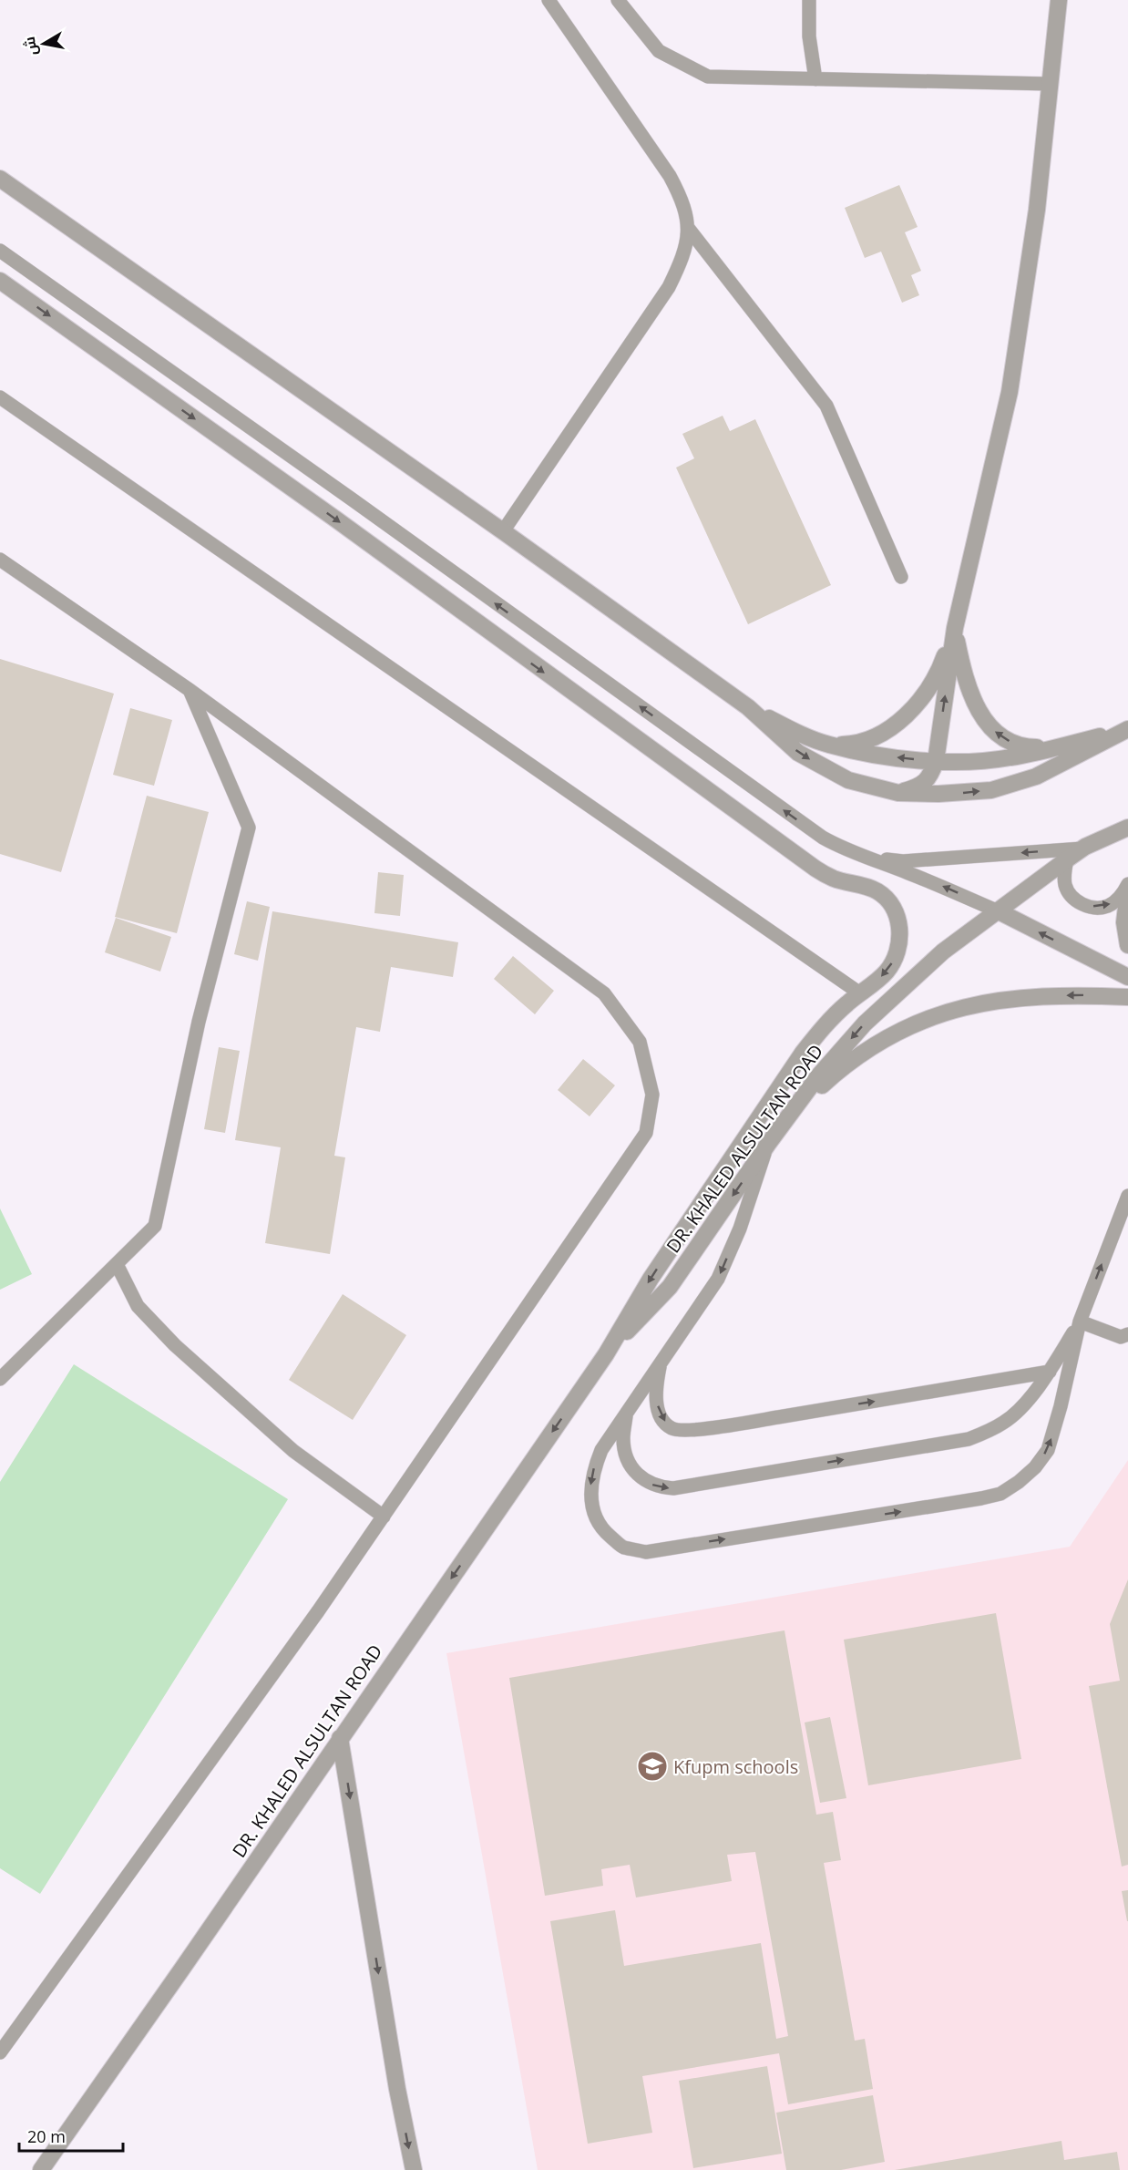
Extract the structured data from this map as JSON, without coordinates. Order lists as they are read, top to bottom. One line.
{"streets":{"street":["DR. KHALED ALSULTAN ROAD"]},"places":{"school or university":["Kfupm schools"]},"scale_bar":"20 m","north":"left"}
